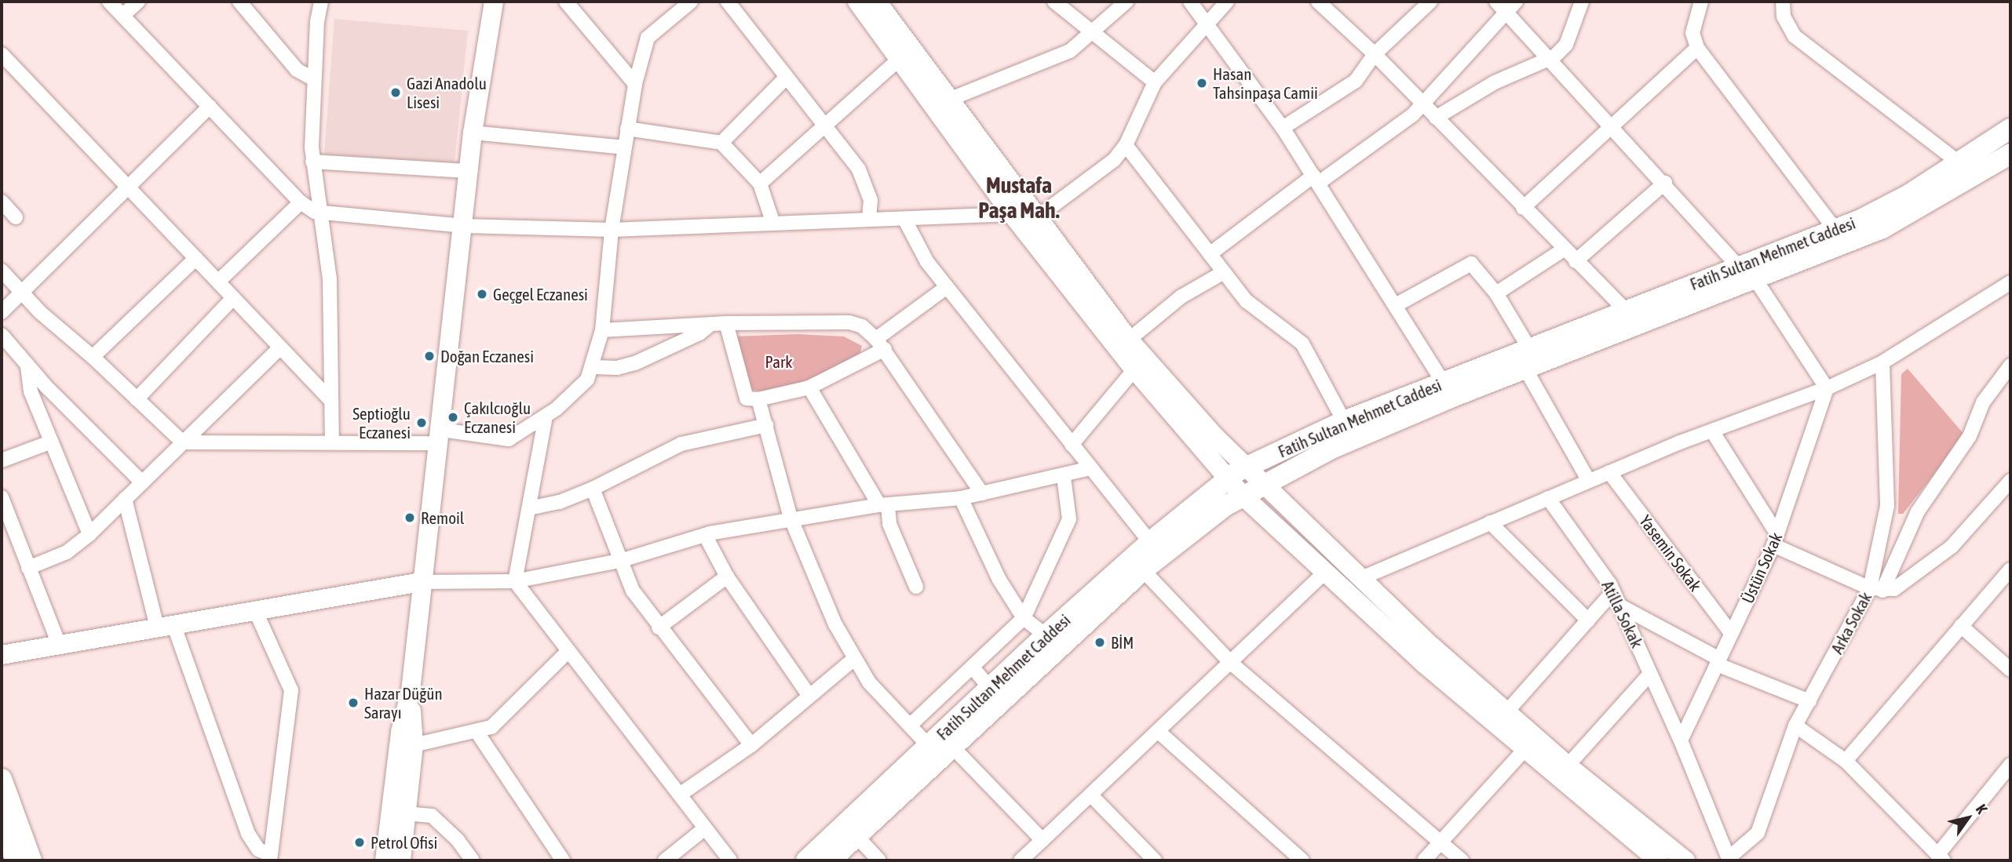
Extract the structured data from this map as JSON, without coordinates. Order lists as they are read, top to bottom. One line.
{"streets":{"main road":["Fatih Sultan Mehmet Caddesi"],"street":["Yasemin Sokak","Üstün Sokak","Atilla Sokak","Arka Sokak"]},"crossings":[["Yasemin Sokak","Üstün Sokak"],["Üstün Sokak","Atilla Sokak"]],"districts":["Mustafa Paşa Mah."],"parks":["Park"],"places":["Hasan Tahsinpaşa Camii","Gazi Anadolu Lisesi","Geçgel Eczanesi","Doğan Eczanesi","Çakılcıoğlu Eczanesi","Septioğlu Eczanesi","Remoil","BİM","Hazar Düğün Sarayı","Petrol Ofisi"],"north":"top right"}
